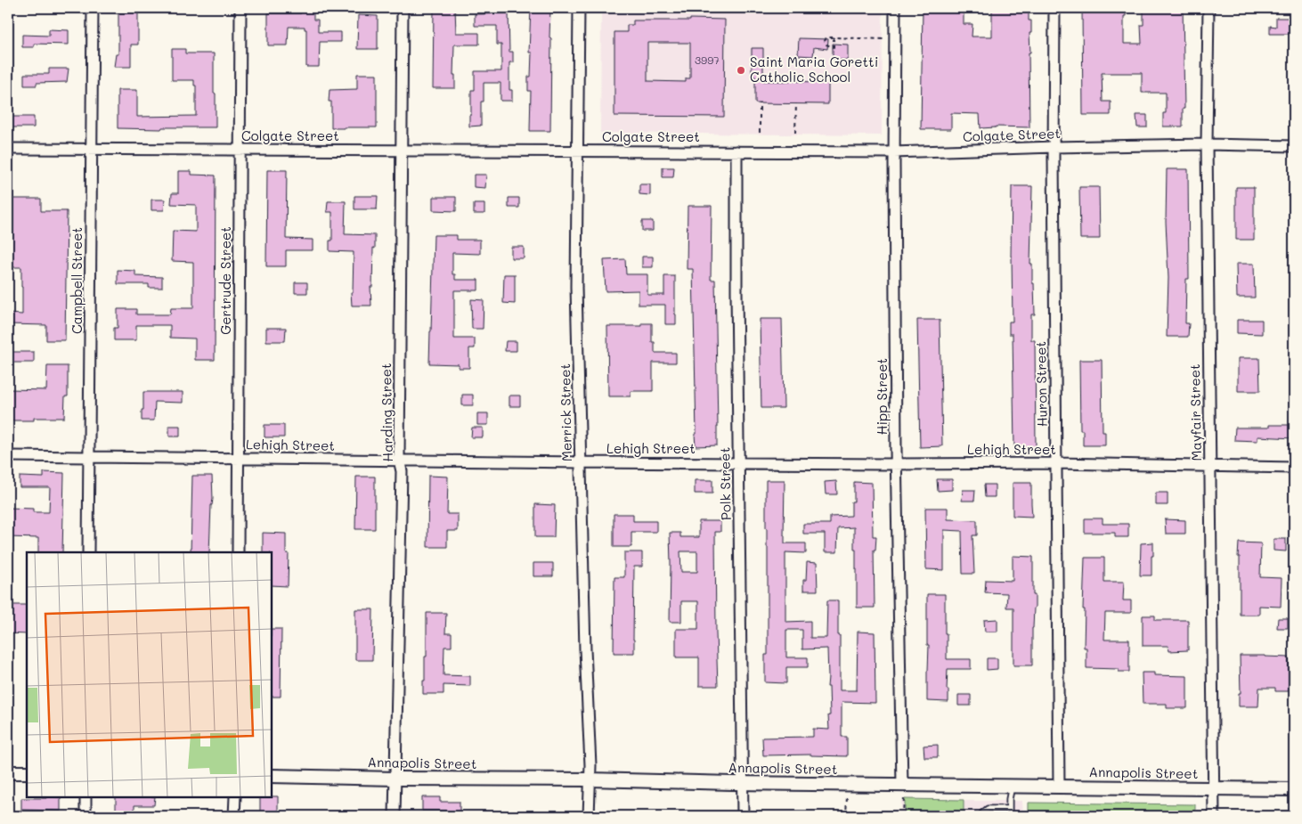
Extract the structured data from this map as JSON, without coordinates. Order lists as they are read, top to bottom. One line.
{"streets":{"street":["Colgate Street","Campbell Street","Gertrude Street","Huron Street","Hipp Street","Harding Street","Merrick Street","Mayfair Street","Lehigh Street","Polk Street","Annapolis Street"]},"crossings":[["Colgate Street","Campbell Street"],["Colgate Street","Gertrude Street"],["Colgate Street","Huron Street"],["Colgate Street","Hipp Street"],["Colgate Street","Harding Street"],["Colgate Street","Merrick Street"],["Colgate Street","Mayfair Street"],["Colgate Street","Polk Street"],["Campbell Street","Lehigh Street"],["Gertrude Street","Lehigh Street"],["Huron Street","Lehigh Street"],["Huron Street","Annapolis Street"],["Hipp Street","Lehigh Street"],["Hipp Street","Annapolis Street"],["Harding Street","Lehigh Street"],["Harding Street","Annapolis Street"],["Merrick Street","Lehigh Street"],["Merrick Street","Annapolis Street"],["Mayfair Street","Lehigh Street"],["Mayfair Street","Annapolis Street"],["Lehigh Street","Polk Street"],["Polk Street","Annapolis Street"]],"places":["Saint Maria Goretti Catholic School"],"house_numbers":["3997"]}
